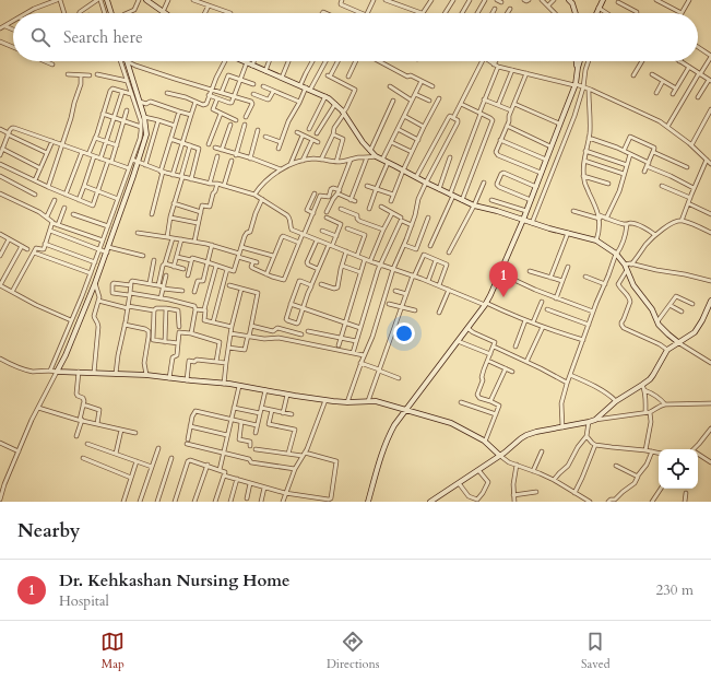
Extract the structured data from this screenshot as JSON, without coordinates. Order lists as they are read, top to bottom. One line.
{"page":{"search":"Search here","pins":"1","heading":"Nearby","list":[{"mark":"1","name":"Dr. Kehkashan Nursing Home","note":"Hospital","value":"230 m"}],"nav":["Map","Directions","Saved"]}}
